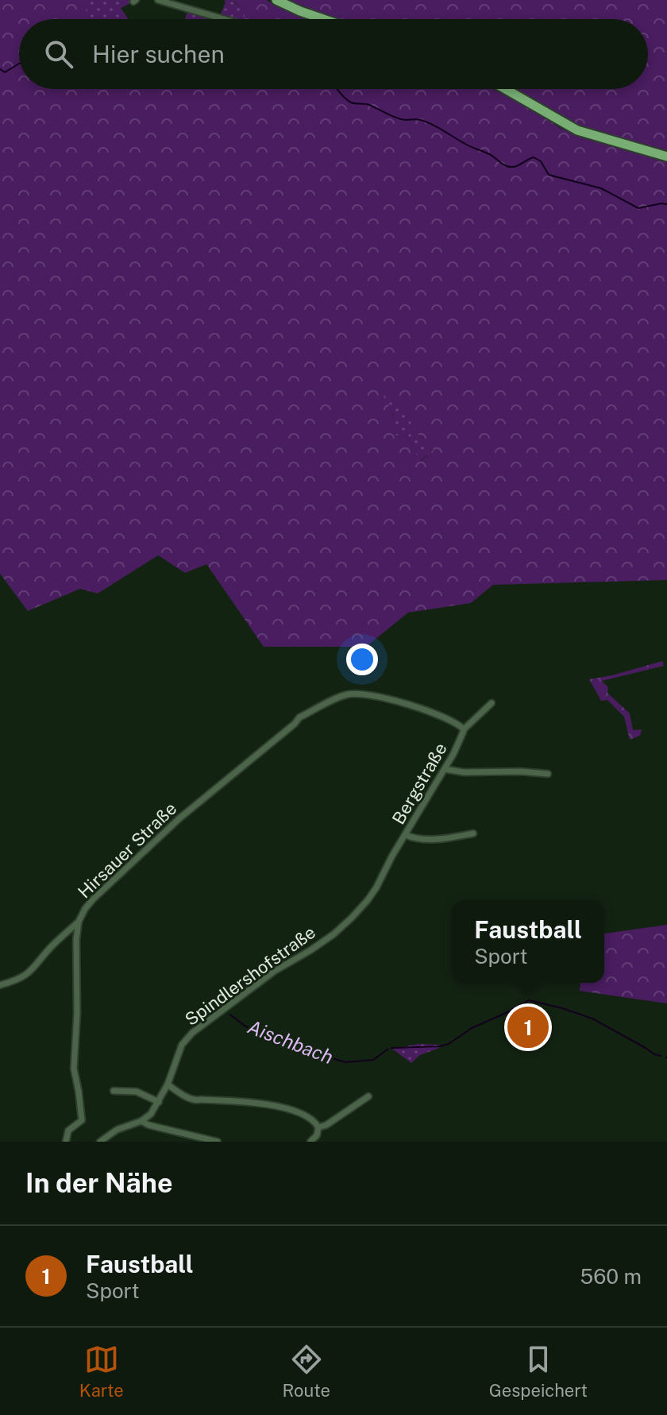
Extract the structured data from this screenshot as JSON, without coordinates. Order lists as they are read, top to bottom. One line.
{"streets":{"street":["Bergstraße","Hirsauer Straße","Spindlershofstraße"]},"crossings":[["Bergstraße","Hirsauer Straße"],["Bergstraße","Spindlershofstraße"]],"water":["Aischbach"],"page":{"search":"Hier suchen","popup":["Faustball","Sport"],"pins":"1","heading":"In der Nähe","list":[{"mark":"1","name":"Faustball","note":"Sport","value":"560 m"}],"nav":["Karte","Route","Gespeichert"]}}
